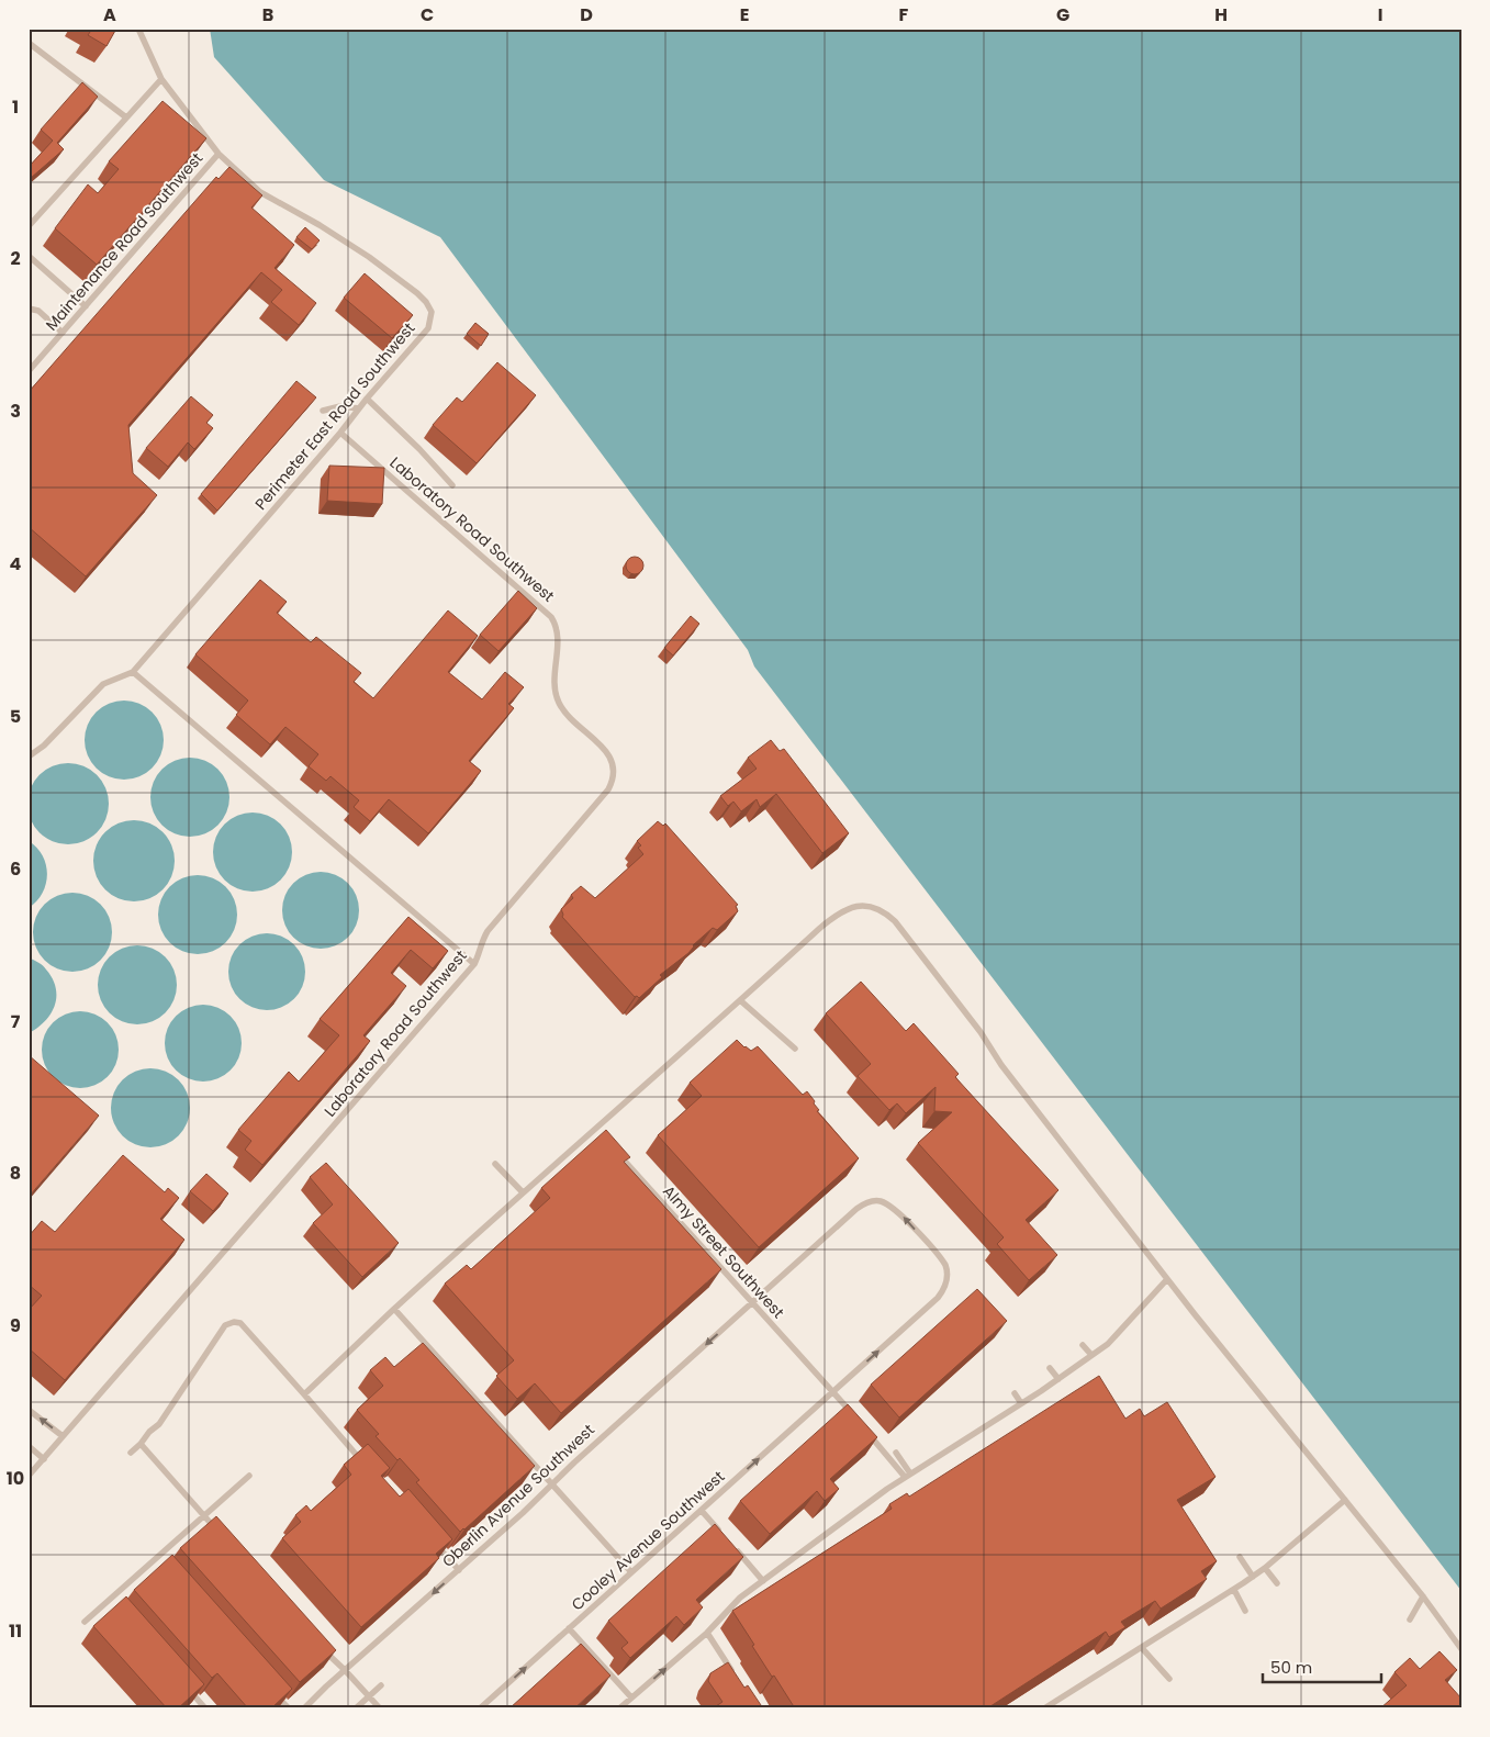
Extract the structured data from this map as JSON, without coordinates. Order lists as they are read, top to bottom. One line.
{"streets":{"lane":["Maintenance Road Southwest","Perimeter East Road Southwest","Laboratory Road Southwest","Almy Street Southwest","Oberlin Avenue Southwest","Cooley Avenue Southwest"]},"crossings":[["Maintenance Road Southwest","Perimeter East Road Southwest"],["Perimeter East Road Southwest","Laboratory Road Southwest"],["Almy Street Southwest","Oberlin Avenue Southwest"],["Almy Street Southwest","Cooley Avenue Southwest"],["Oberlin Avenue Southwest","Cooley Avenue Southwest"]],"one_way":["Cooley Avenue Southwest"],"scale_bar":"50 m","grid":{"columns":["A","B","C","D","E","F","G","H","I"],"rows":["1","2","3","4","5","6","7","8","9","10","11"]}}
